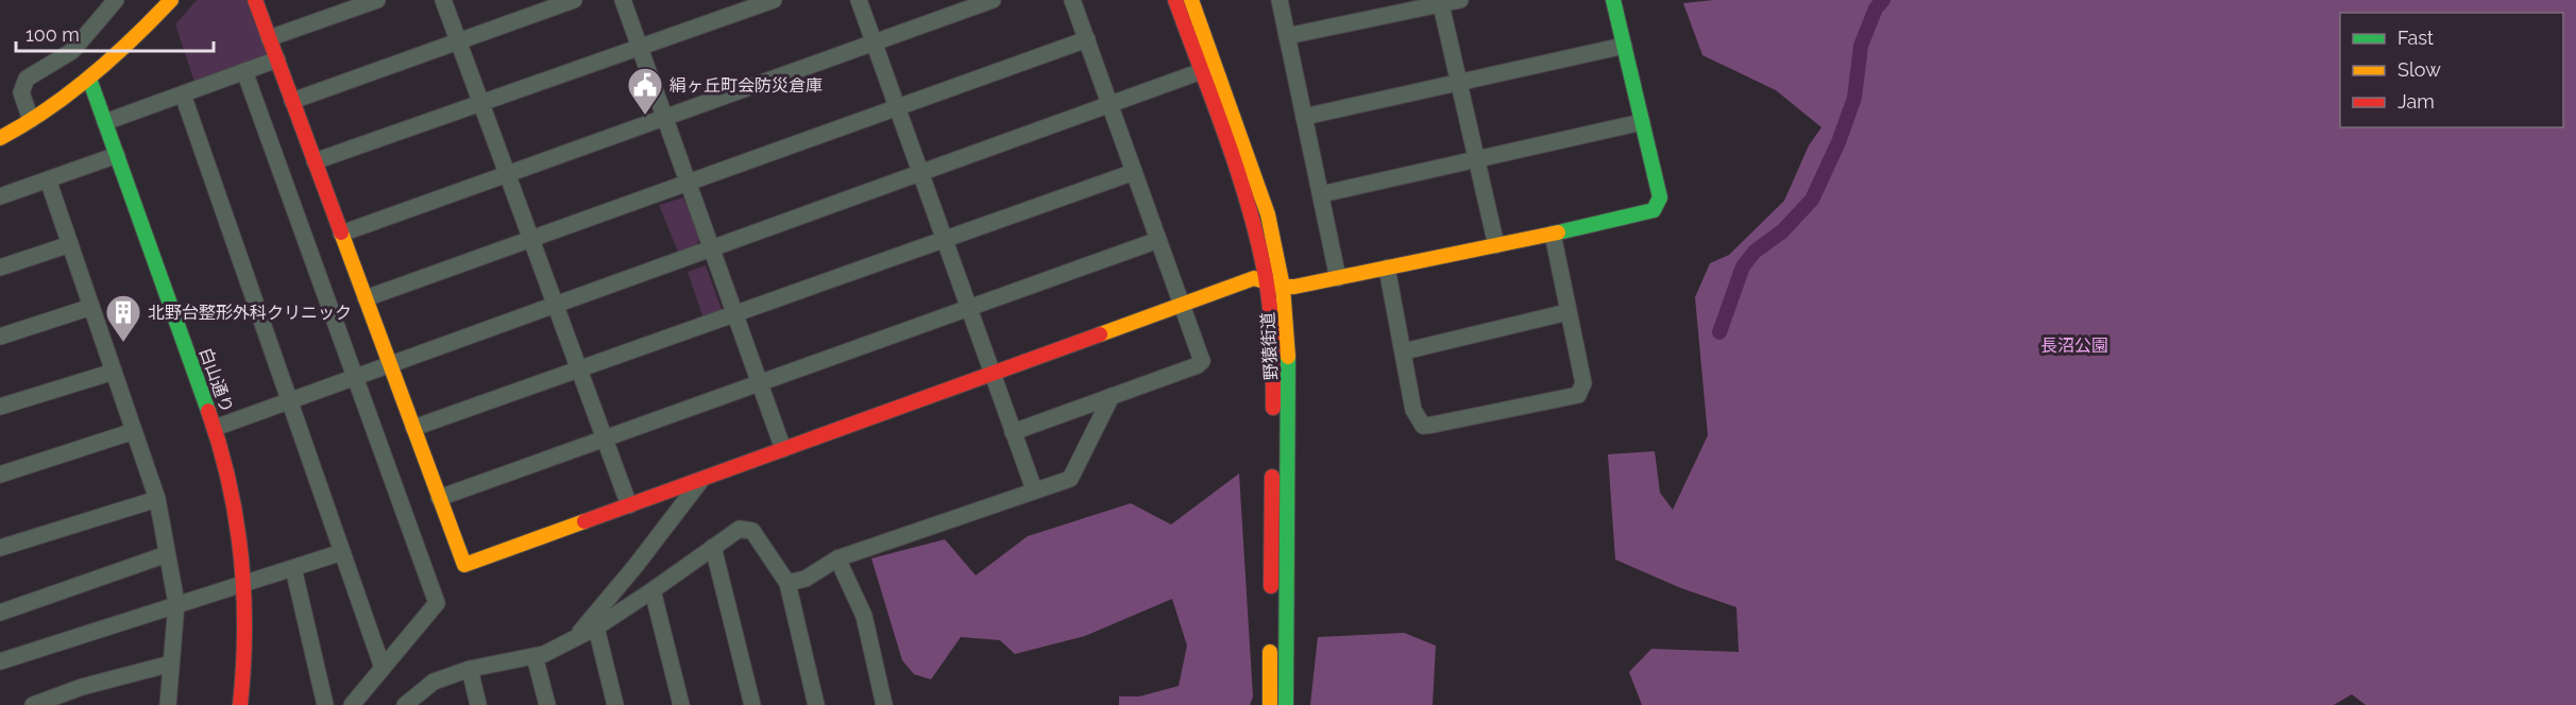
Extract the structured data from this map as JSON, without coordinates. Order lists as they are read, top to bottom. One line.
{"streets":{"street":["野猿街道","白山通り"]},"parks":["長沼公園"],"places":{"public building":["絹ヶ丘町会防災倉庫"],"building":["北野台整形外科クリニック"]},"legend":["Fast","Slow","Jam"],"scale_bar":"100 m"}
